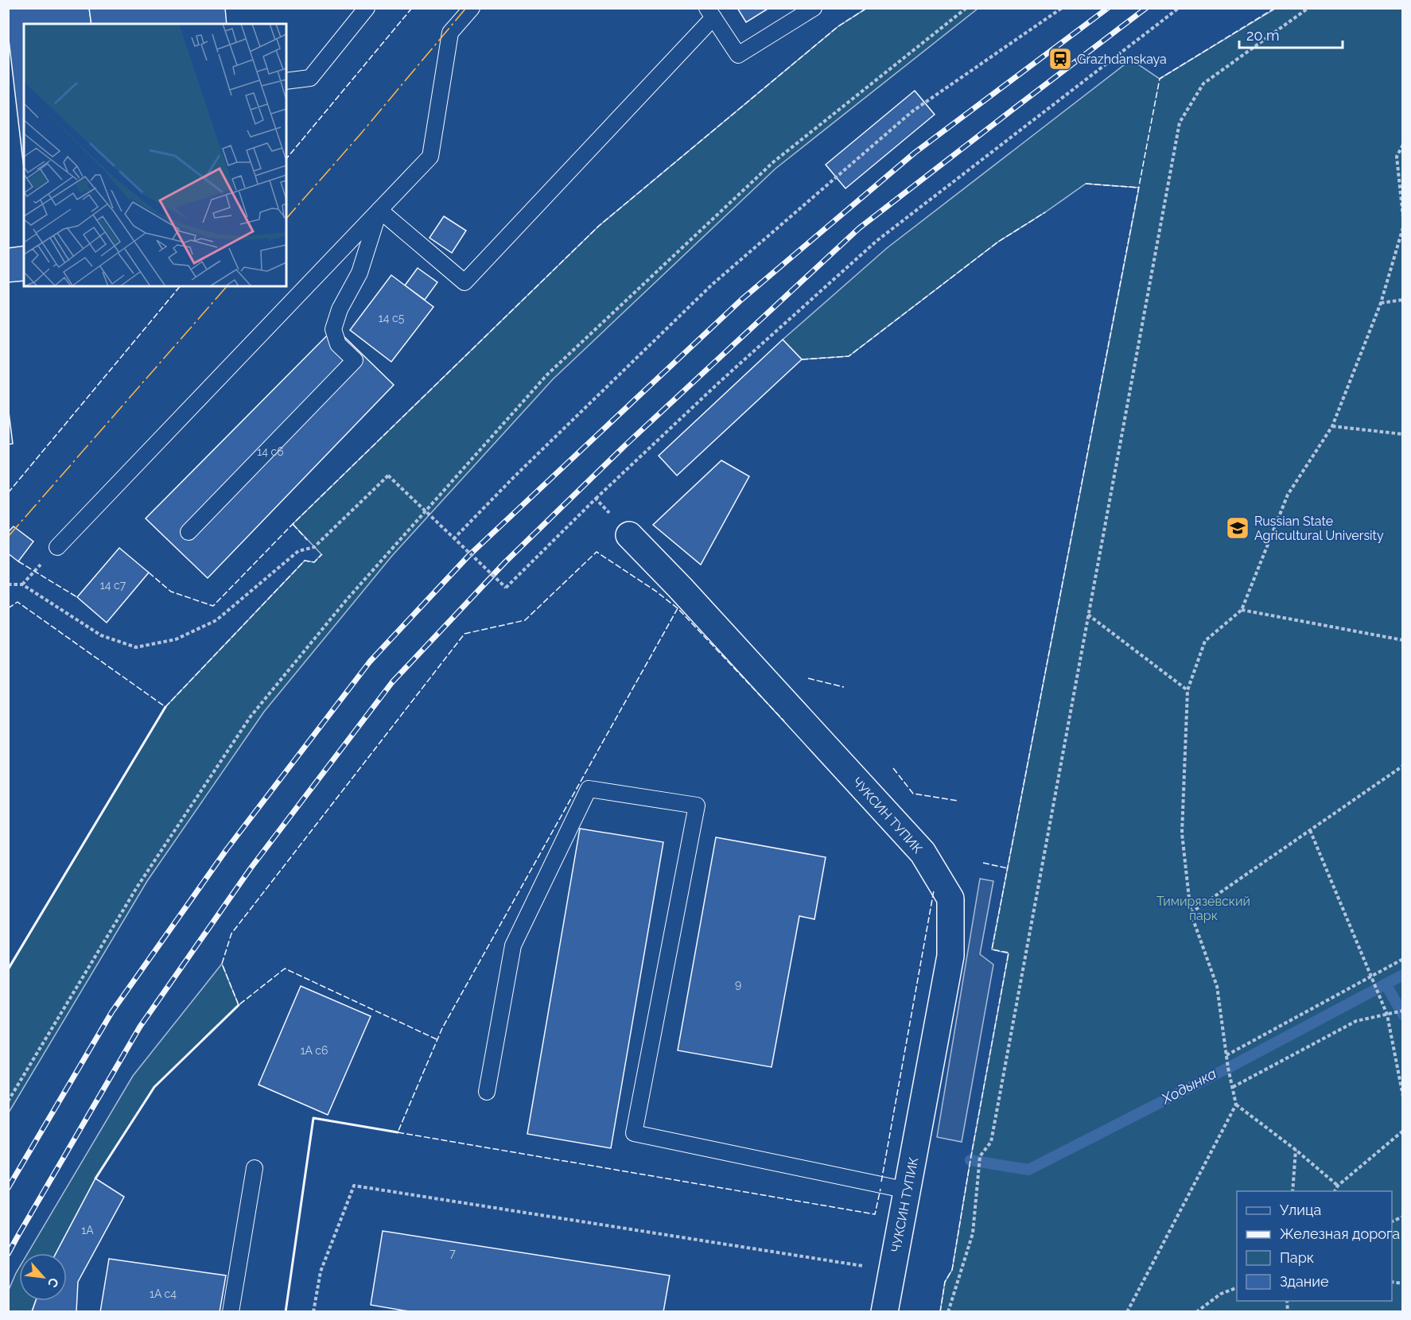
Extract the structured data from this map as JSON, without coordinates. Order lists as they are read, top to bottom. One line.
{"streets":{"street":["ЧУКСИН ТУПИК"]},"water":["Ходынка"],"parks":["Тимирязевский парк"],"places":{"station":["Grazhdanskaya"],"school or university":["Russian State Agricultural University"]},"house_numbers":["14 с5","14 с6","14 с7","9","1А с6","1А","7","1А с4"],"legend":["Улица","Железная дорога","Парк","Здание"],"scale_bar":"20 m","north":"bottom right"}
